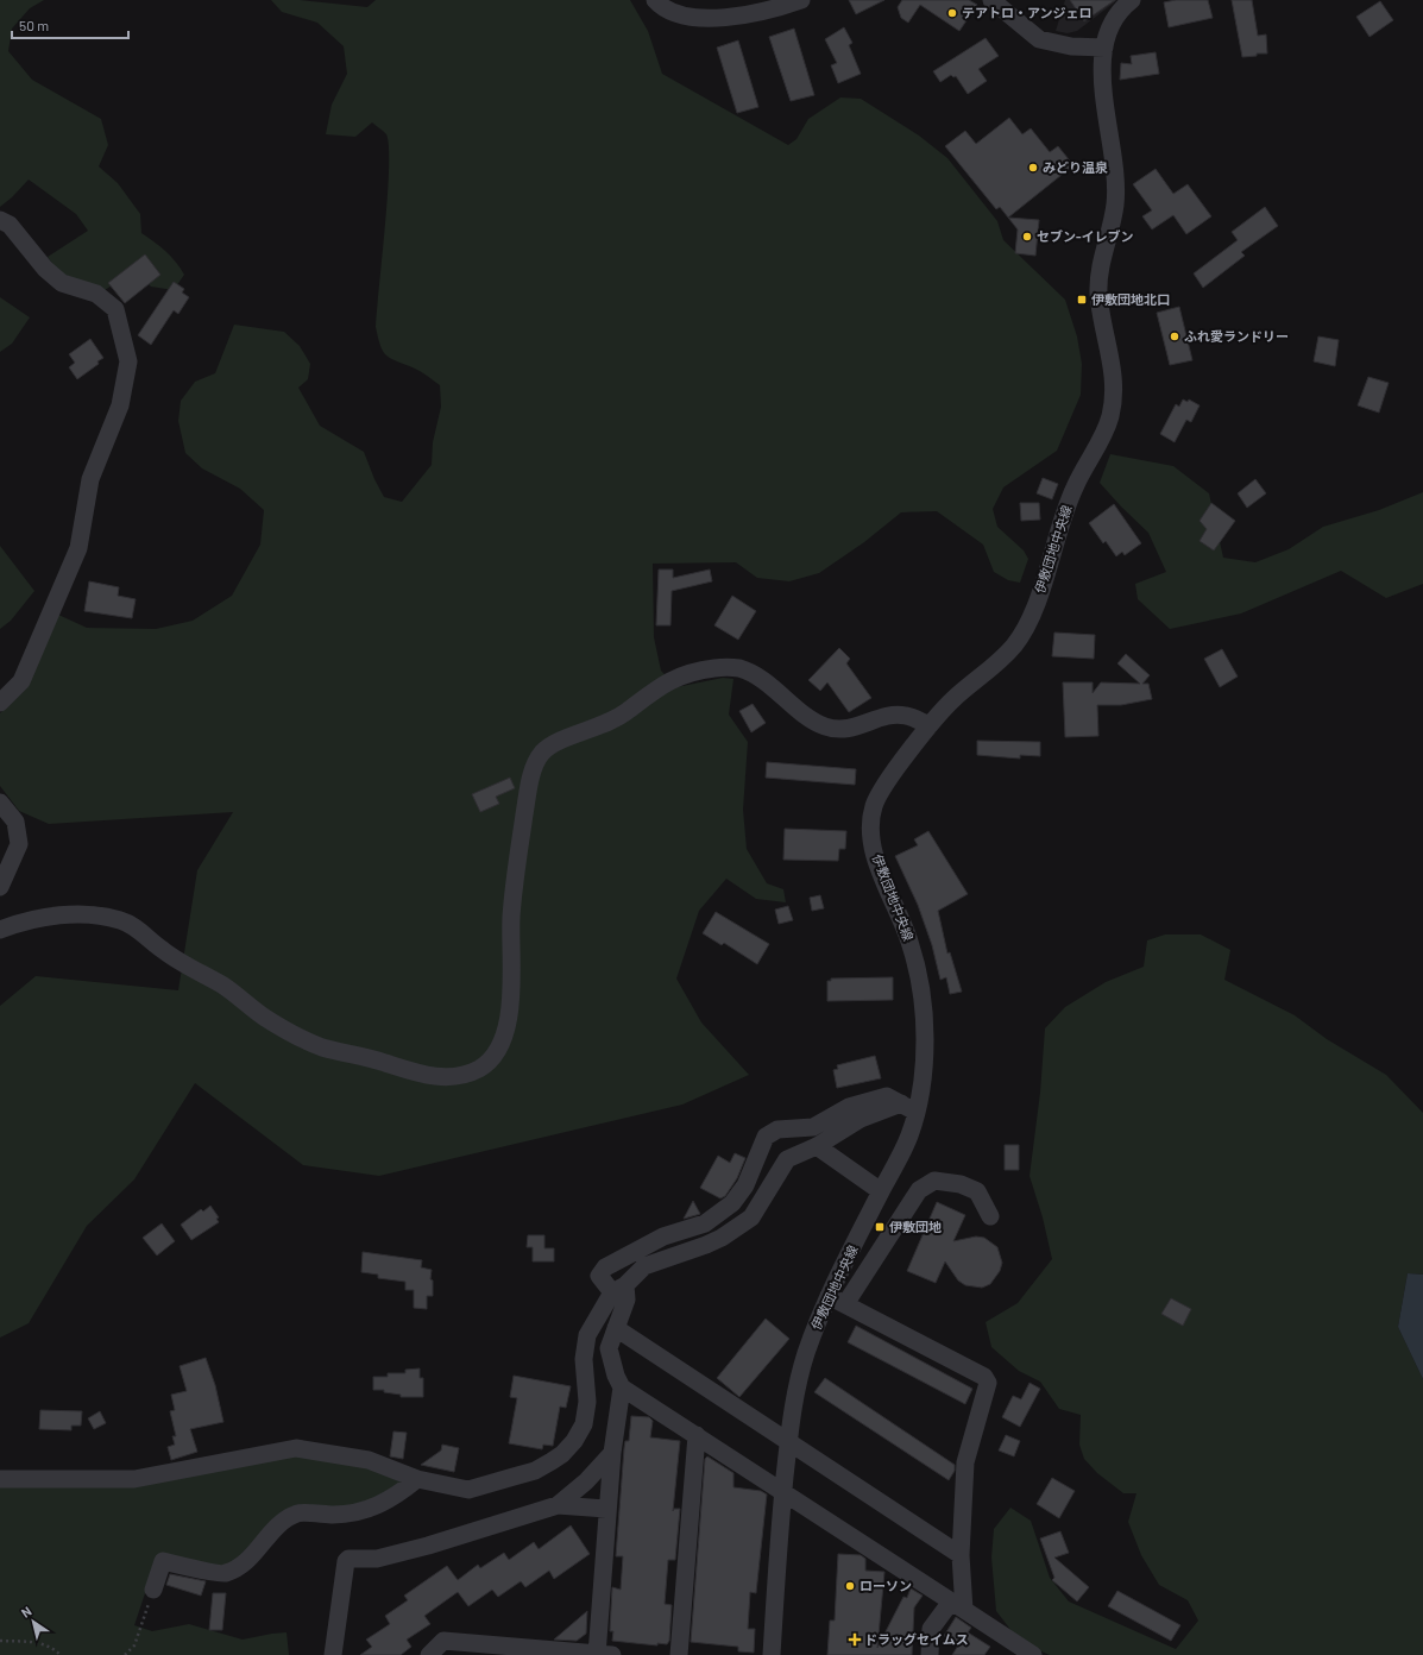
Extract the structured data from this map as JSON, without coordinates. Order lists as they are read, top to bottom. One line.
{"streets":{"street":["伊敷団地中央線"]},"places":{"other":["テアトロ・アンジェロ","みどり温泉","セブン-イレブン","ふれ愛ランドリー","ローソン"],"transit":["伊敷団地北口","伊敷団地"],"health":["ドラッグセイムス"]},"scale_bar":"50 m","north":"top left"}
